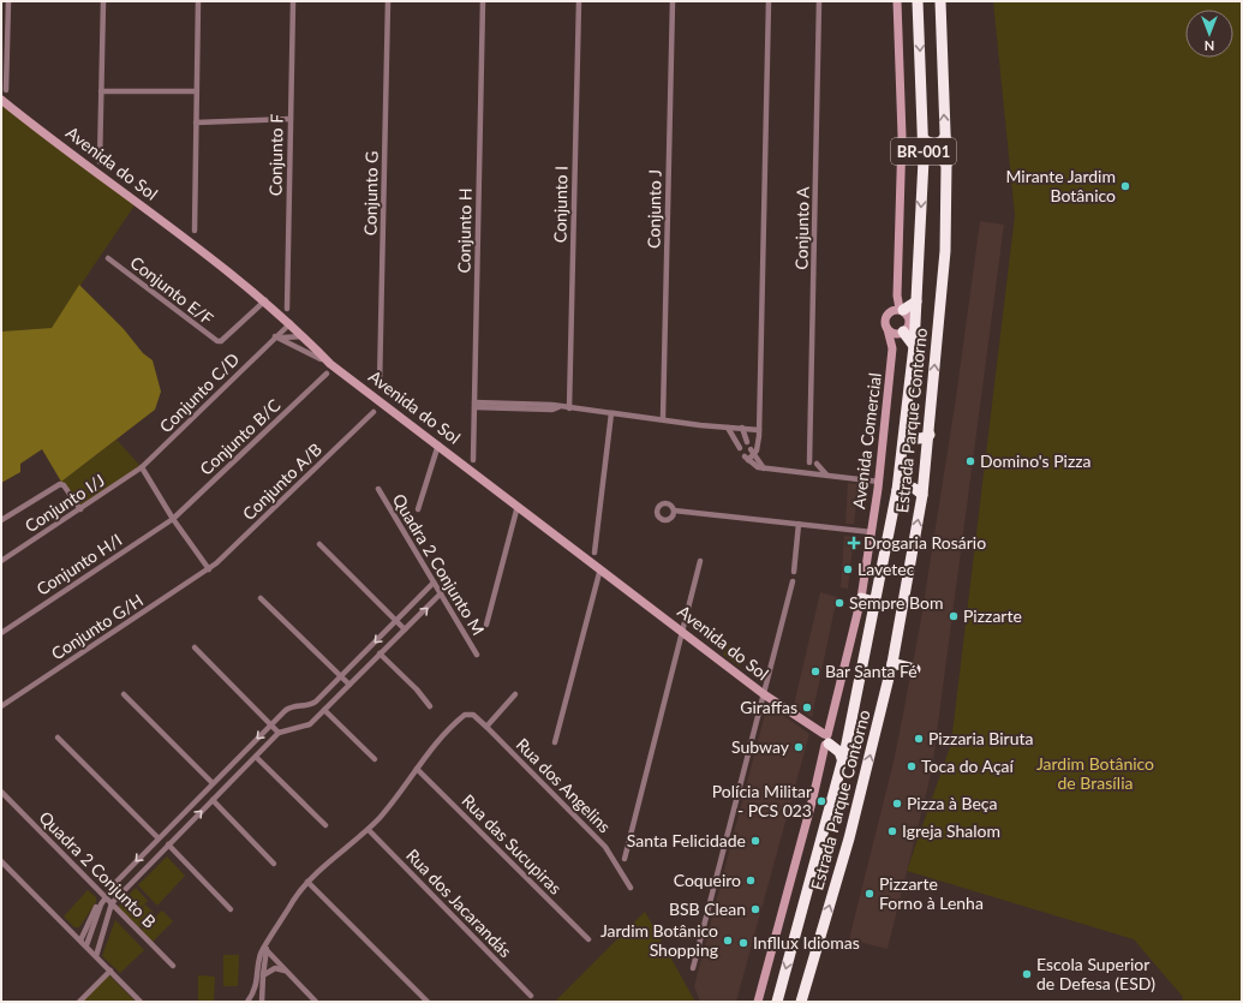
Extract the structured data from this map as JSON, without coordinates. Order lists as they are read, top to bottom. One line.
{"streets":{"highway":["BR-001","Estrada Parque Contorno"],"street":["Conjunto F","Avenida do Sol","Conjunto G","Conjunto I","Conjunto J","Conjunto A","Conjunto H","Conjunto E/F","Conjunto C/D","Conjunto B/C","Avenida Comercial","Conjunto A/B","Conjunto I/J","Conjunto H/I","Quadra 2 Conjunto M","Conjunto G/H","Rua dos Angelins","Rua das Sucupiras","Quadra 2 Conjunto B","Rua dos Jacarandás"]},"crossings":[["Avenida do Sol","Conjunto E/F"],["Avenida do Sol","Conjunto C/D"],["Avenida do Sol","Avenida Comercial"],["Conjunto C/D","Conjunto I/J"],["Conjunto B/C","Conjunto H/I"],["Conjunto A/B","Conjunto G/H"],["Rua dos Angelins","Rua das Sucupiras"]],"parks":["Jardim Botânico de Brasília"],"places":{"other":["Mirante Jardim Botânico","Domino's Pizza","Lavetec","Sempre Bom","Pizzarte","Bar Santa Fé","Giraffas","Pizzaria Biruta","Subway","Toca do Açaí","Polícia Militar - PCS 023","Pizza à Beça","Igreja Shalom","Santa Felicidade","Coqueiro","Pizzarte Forno à Lenha","BSB Clean","Jardim Botânico Shopping","Infllux Idiomas","Escola Superior de Defesa (ESD)"],"health":["Drogaria Rosário"]},"north":"bottom"}
